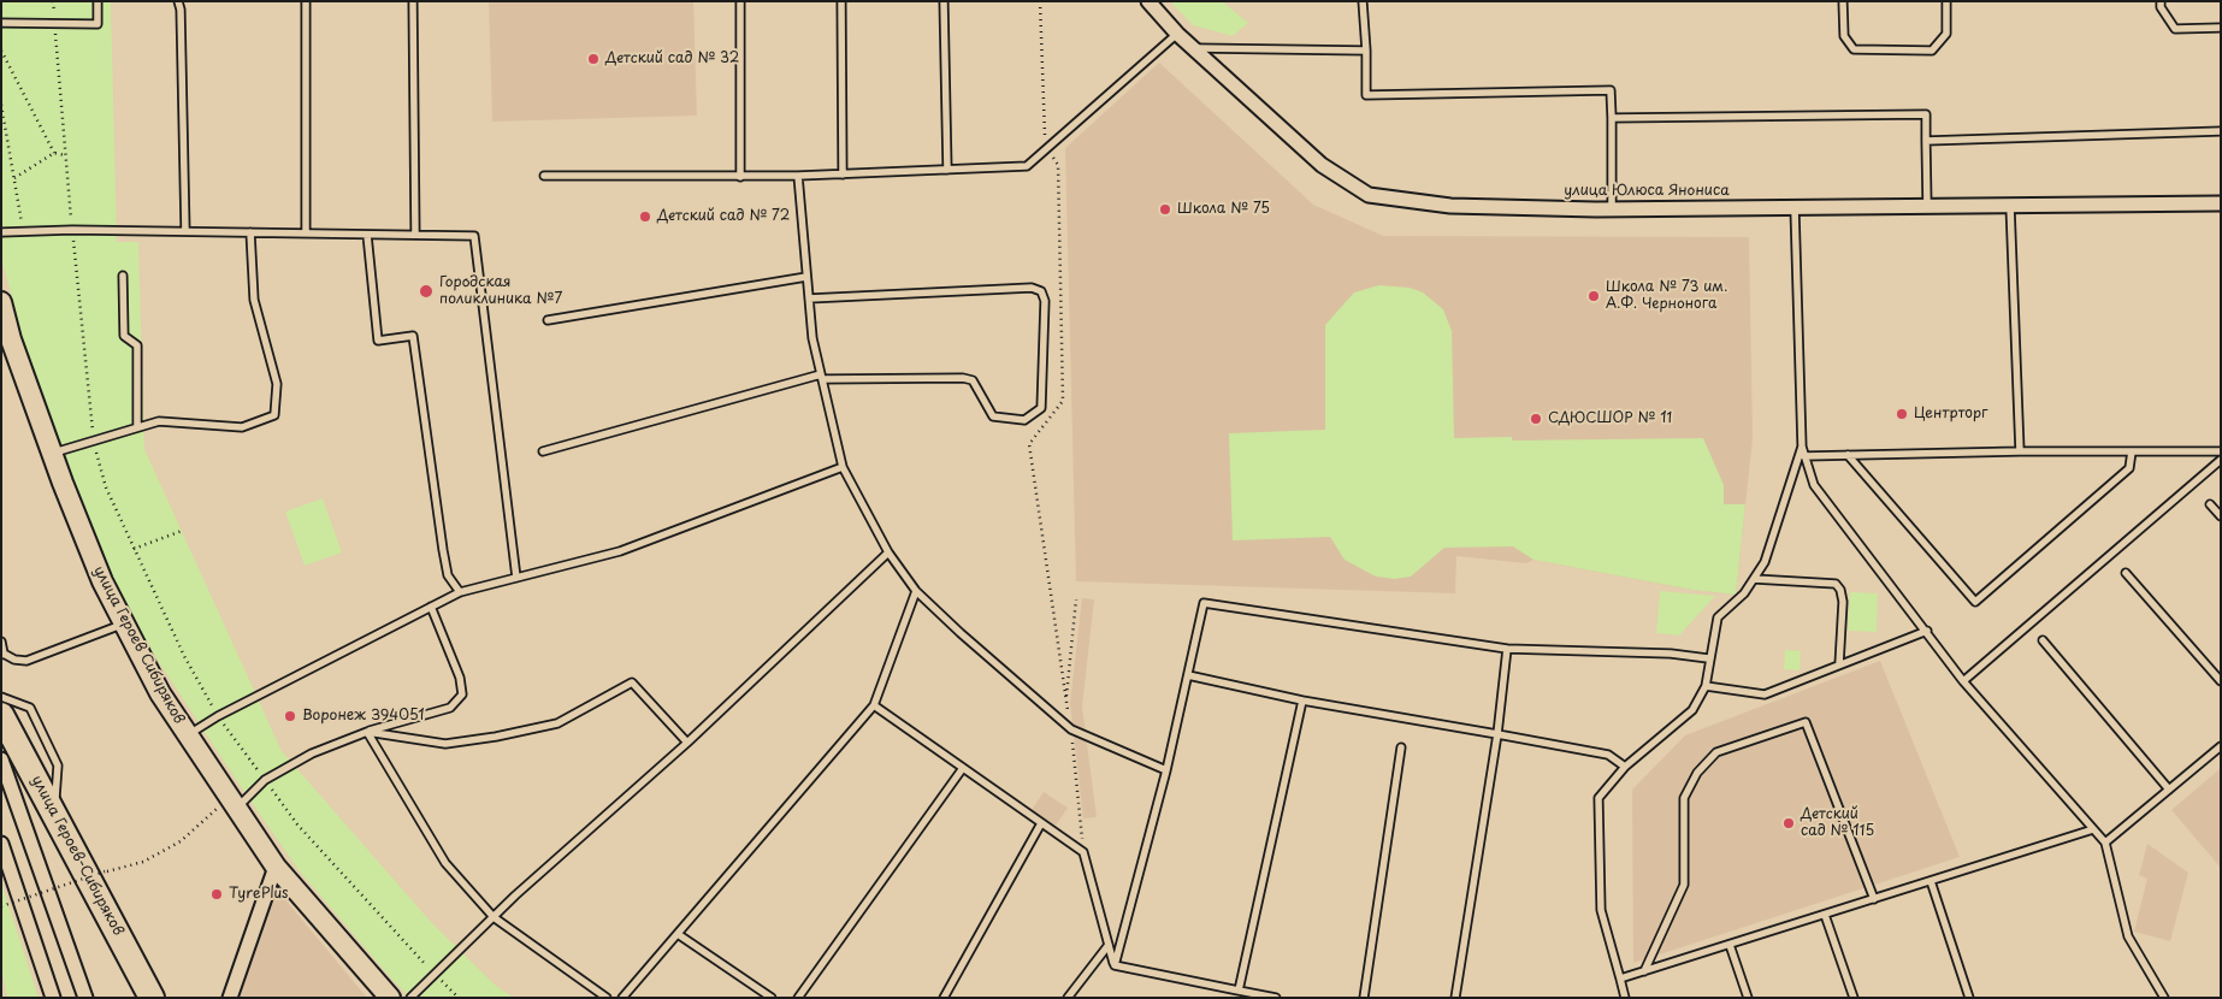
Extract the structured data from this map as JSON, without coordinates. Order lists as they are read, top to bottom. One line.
{"streets":{"highway":["улица Героев-Сибиряков"],"street":["улица Юлюса Янониса","улица Героев Сибиряков"]},"places":["Детский сад № 32","Школа № 75","Детский сад № 72","Городская поликлиника №7","Школа № 73 им. А.Ф. Чернонога","Центрторг","СДЮСШОР № 11","Воронеж 394051","Детский сад № 115","TyrePlus"]}
